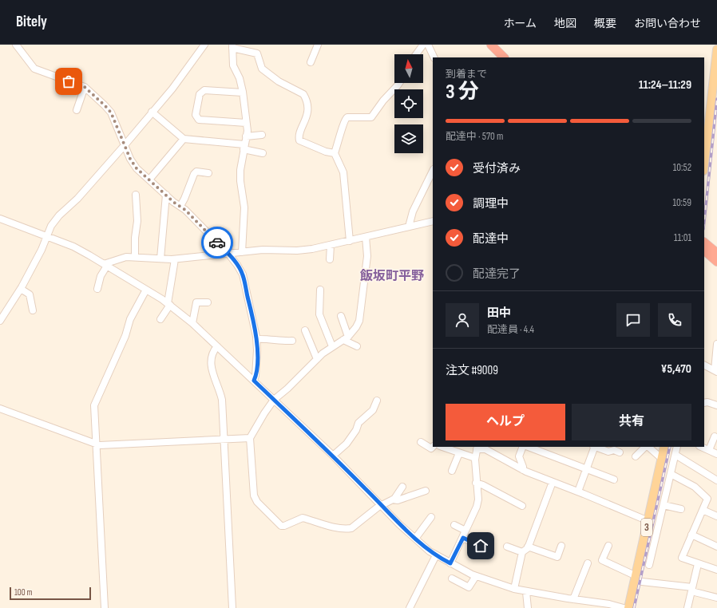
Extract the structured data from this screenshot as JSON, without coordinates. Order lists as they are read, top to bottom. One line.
{"streets":{"main road":["3"]},"districts":["飯坂町平野"],"scale_bar":"100 m","north":"top","page":{"header":"Bitely","nav":["ホーム","地図","概要","お問い合わせ"],"heading":["3 分","到着まで","11:24–11:29"],"panel":["田中","配達員 · 4.4","注文 #9009","¥5,470"],"bar":"配達中 · 570 m","list":[["受付済み","10:52"],["調理中","10:59"],["配達中","11:01"],"配達完了"],"buttons":["ヘルプ","共有"],"scale":"100 m"}}
